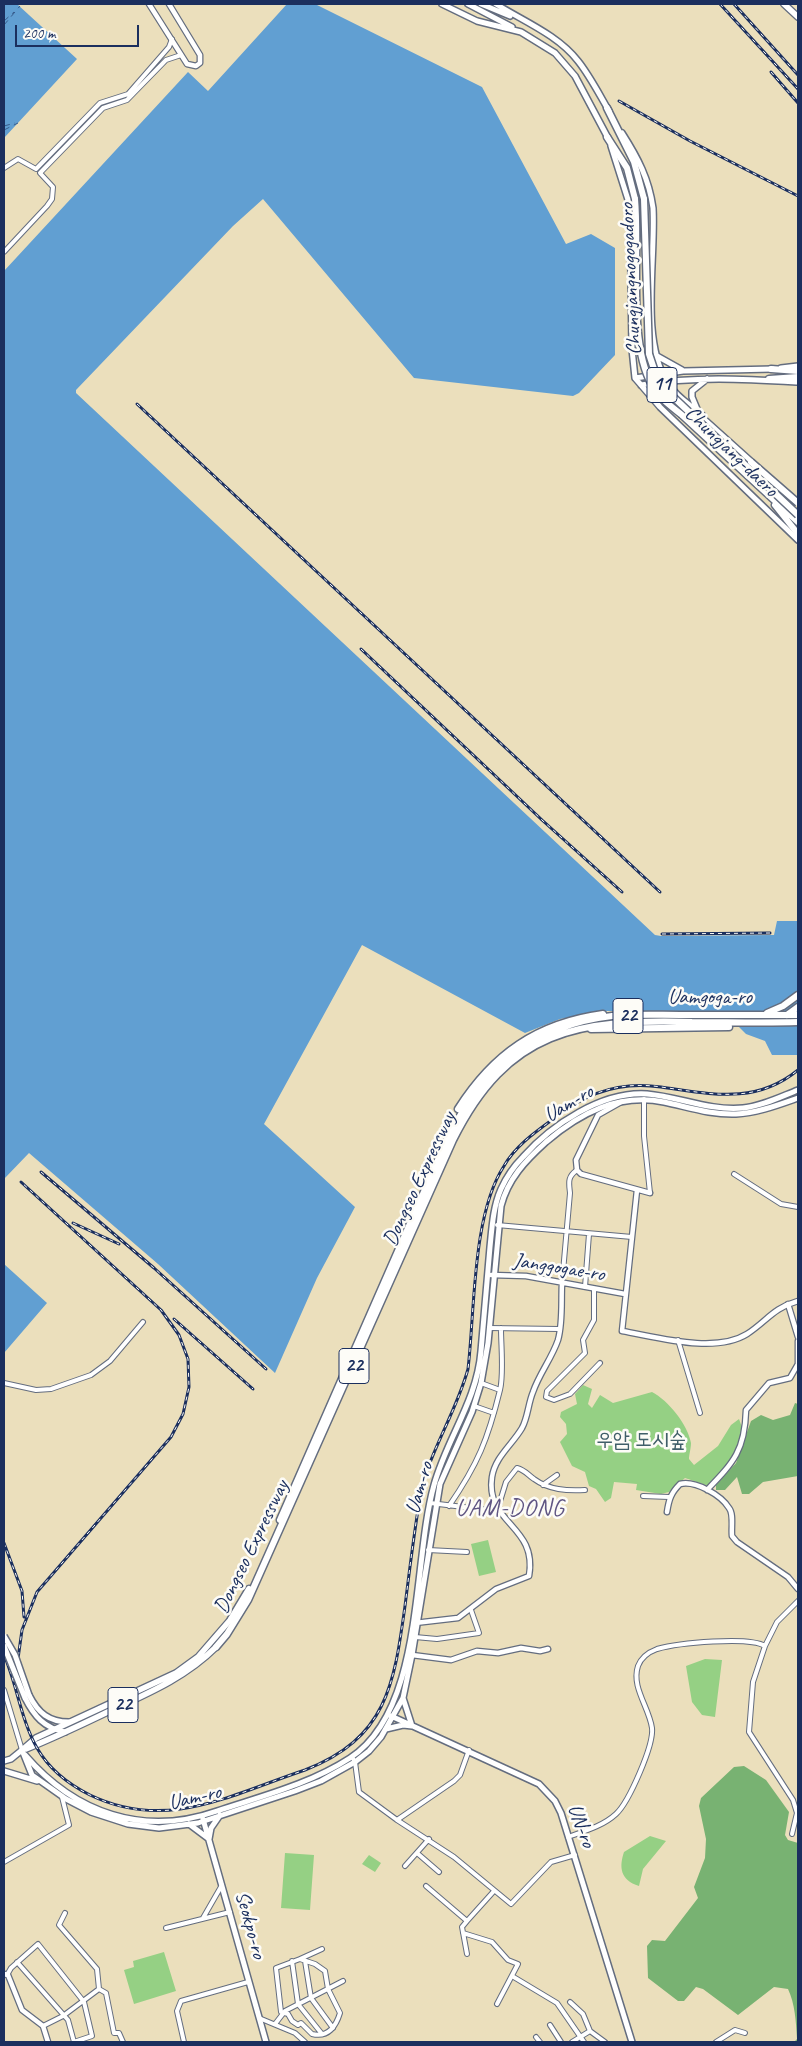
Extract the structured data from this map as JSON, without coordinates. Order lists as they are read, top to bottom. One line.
{"streets":{"highway":["Chungjangnogogadoro","11","Uamgoga-ro","22","Dongseo Expressway"],"main road":["Chungjang-daero","Uam-ro","UN-ro","Seokpo-ro"],"street":["Janggogae-ro"]},"crossings":[["Chungjangnogogadoro","Chungjang-daero"],["Uamgoga-ro","Dongseo Expressway"],["Uam-ro","Dongseo Expressway"],["Uam-ro","Janggogae-ro"],["Uam-ro","UN-ro"],["Uam-ro","Seokpo-ro"]],"districts":["UAM-DONG"],"parks":["우암 도시숲"],"scale_bar":"200 m"}
